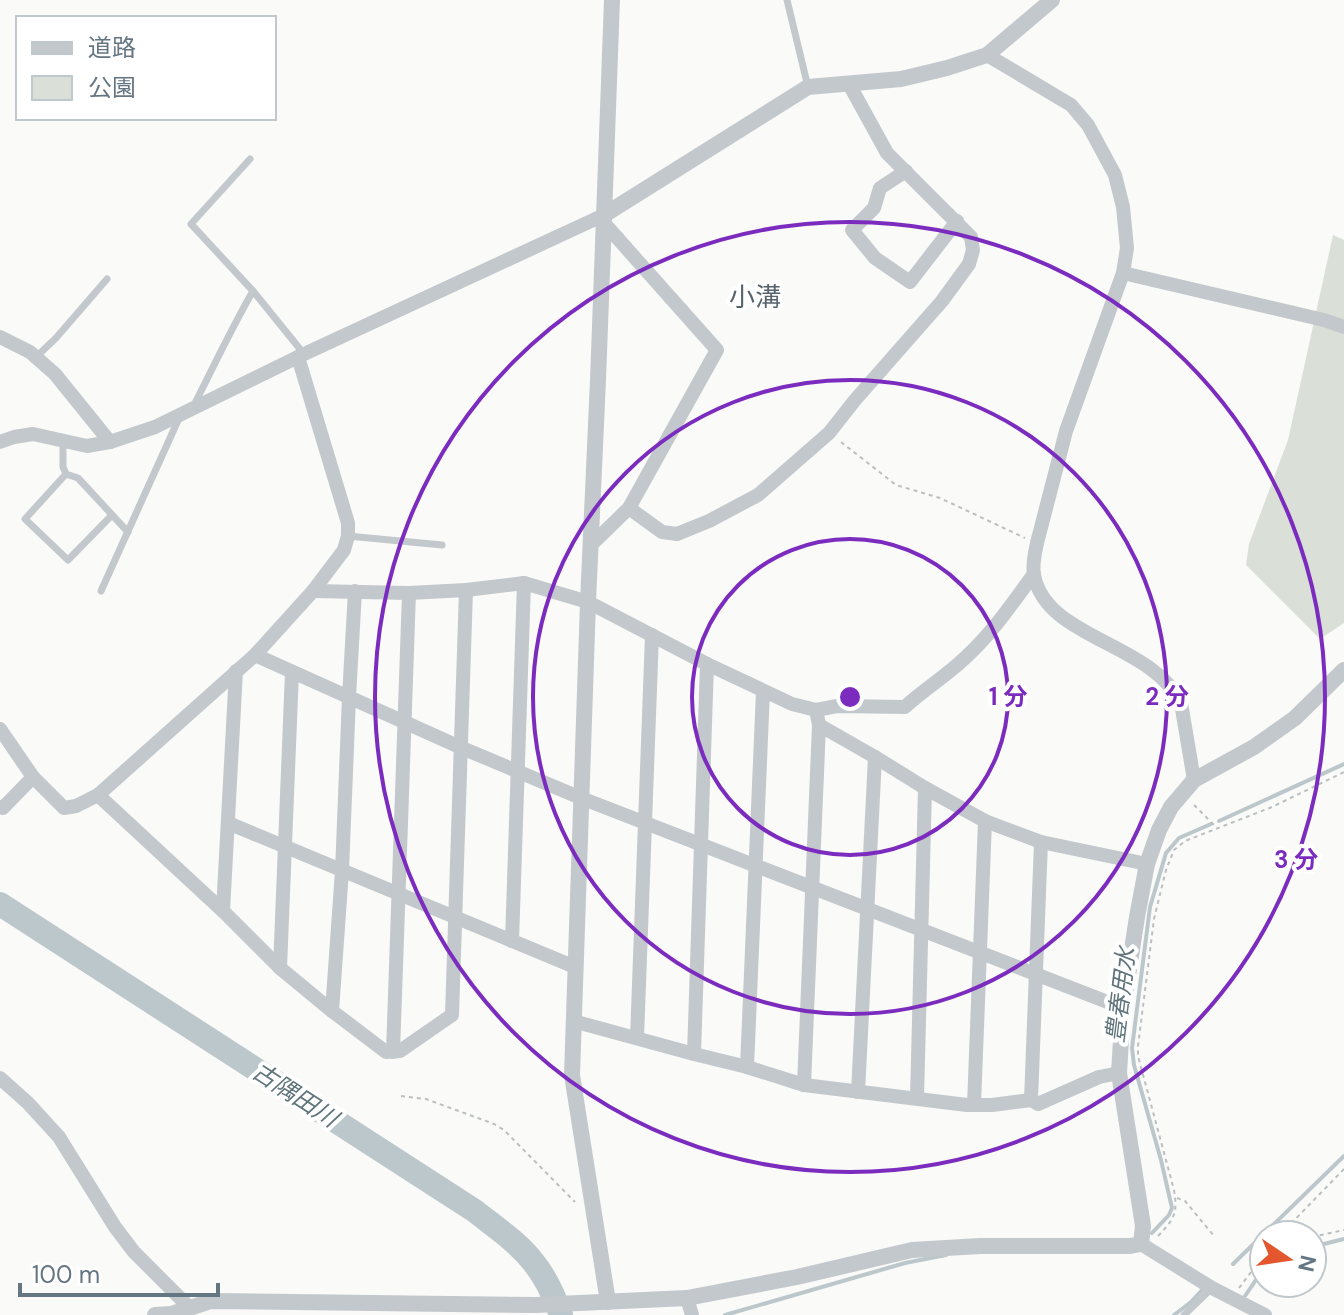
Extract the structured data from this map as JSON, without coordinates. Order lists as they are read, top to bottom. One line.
{"districts":["小溝"],"water":["豊春用水","古隅田川"],"legend":["道路","公園"],"scale_bar":"100 m","north":"right","rings":["1 分","2 分","3 分"]}
